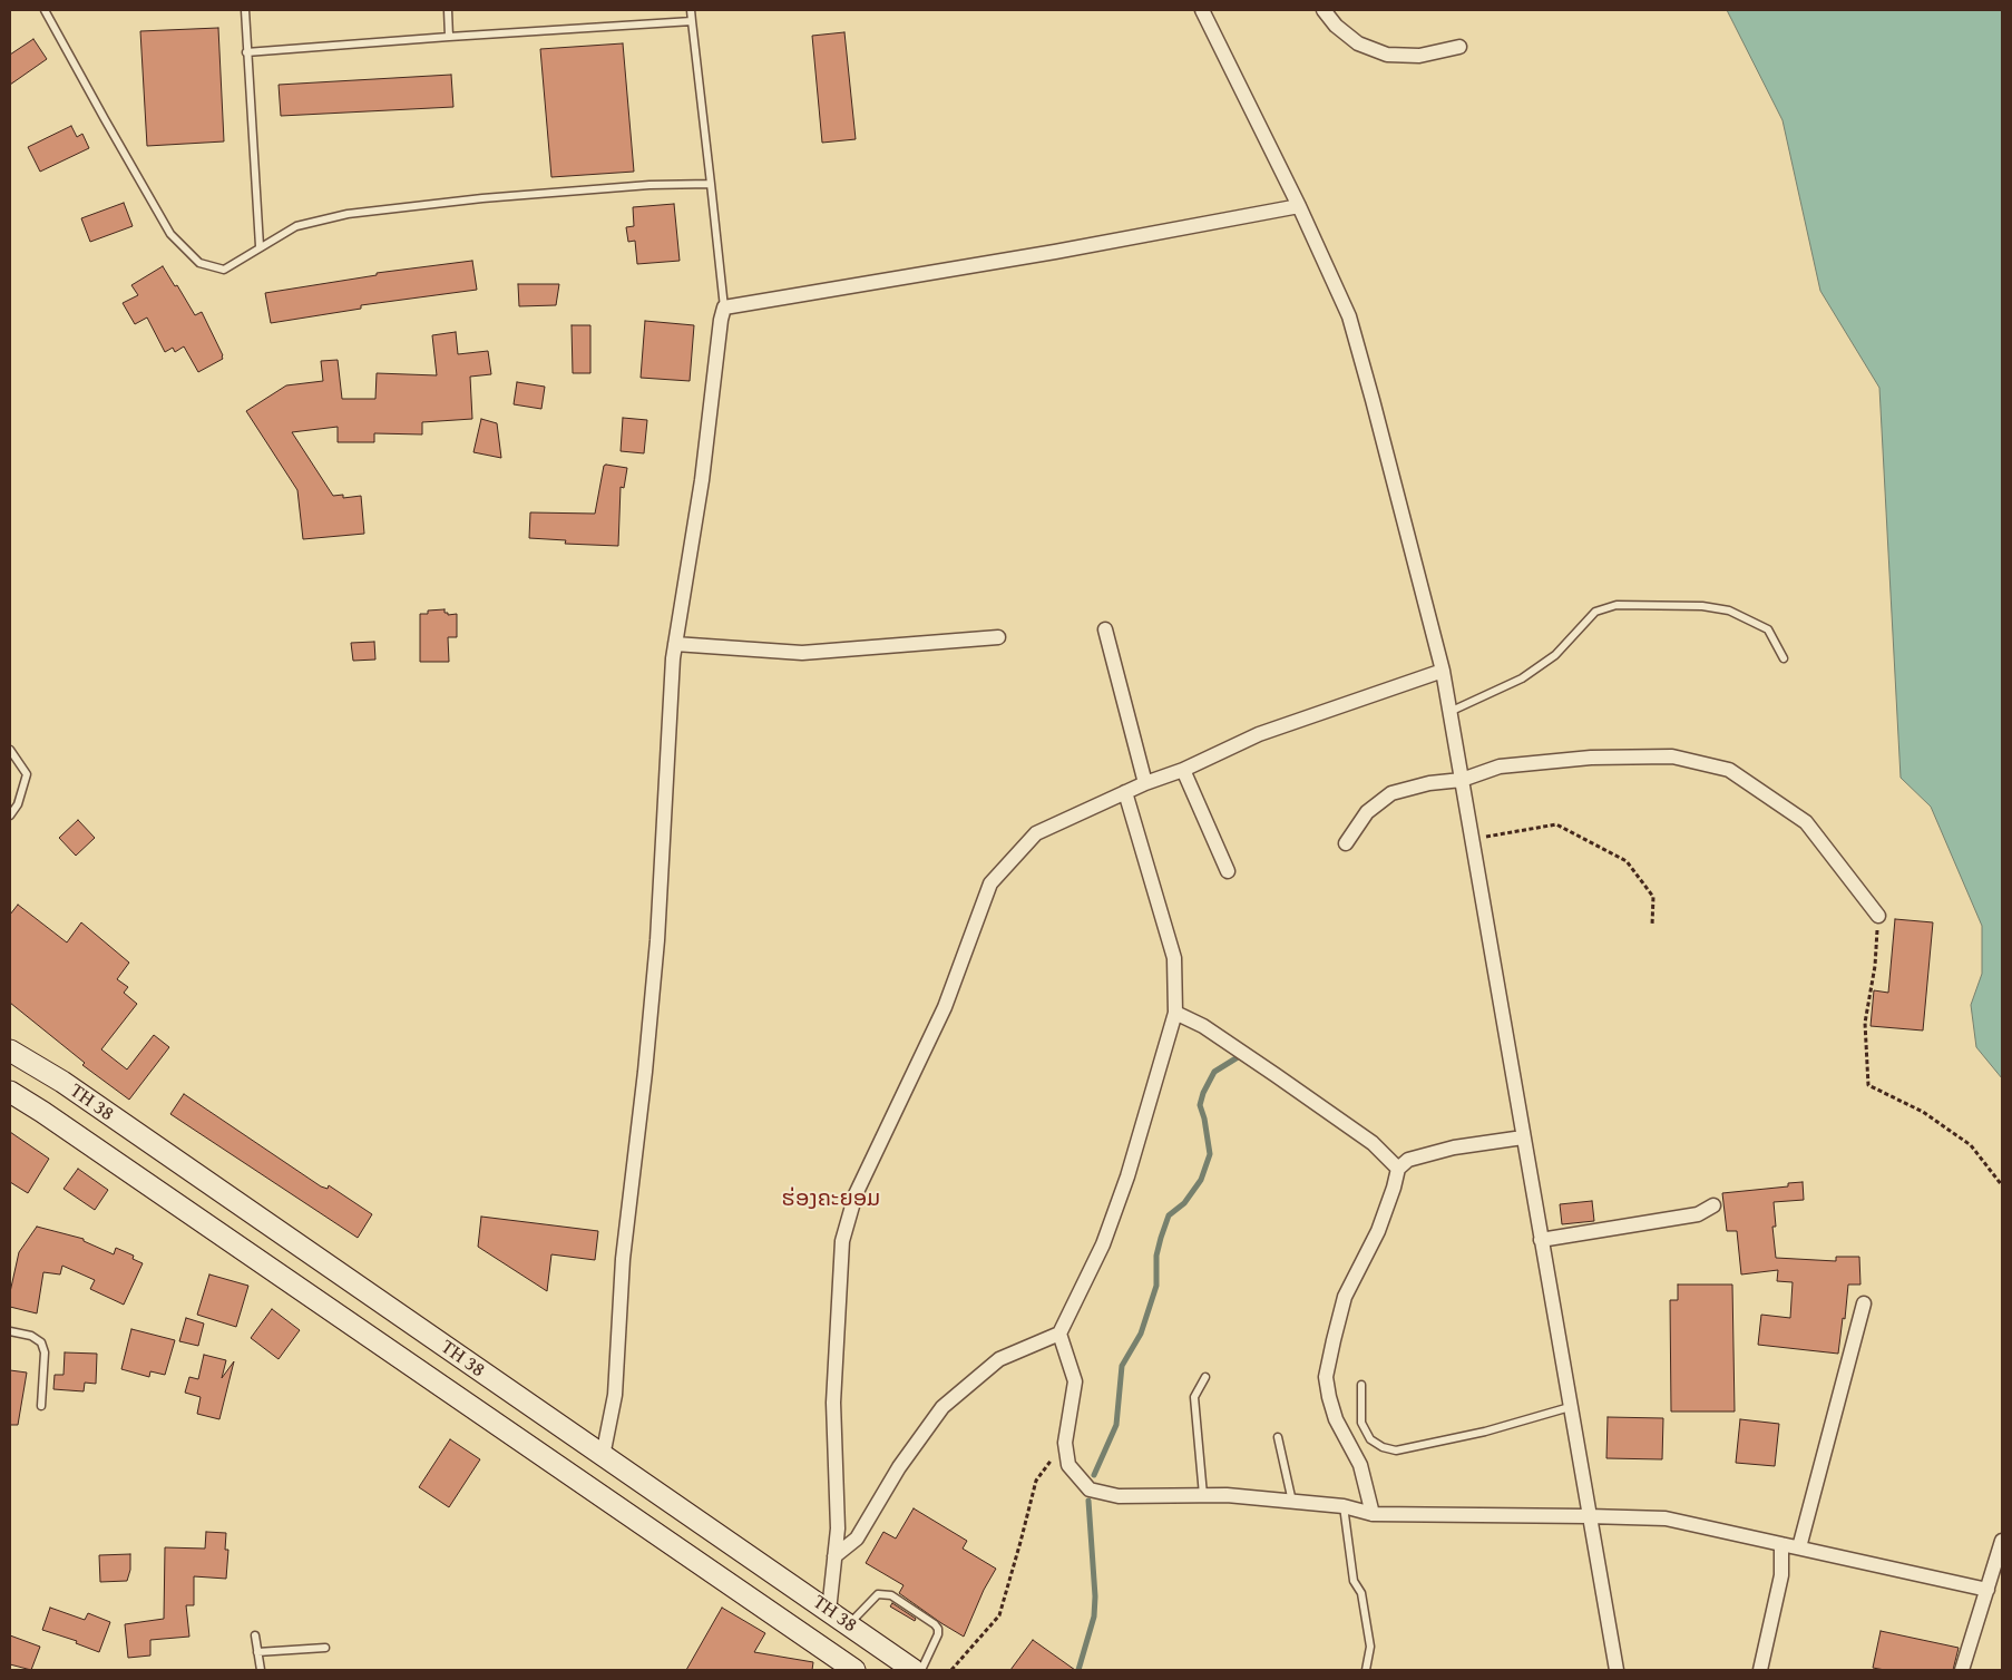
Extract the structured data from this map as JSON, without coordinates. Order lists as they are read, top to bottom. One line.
{"streets":{"street":["TH 38"]},"districts":["ຮ່ອງຄະຍອມ"]}
